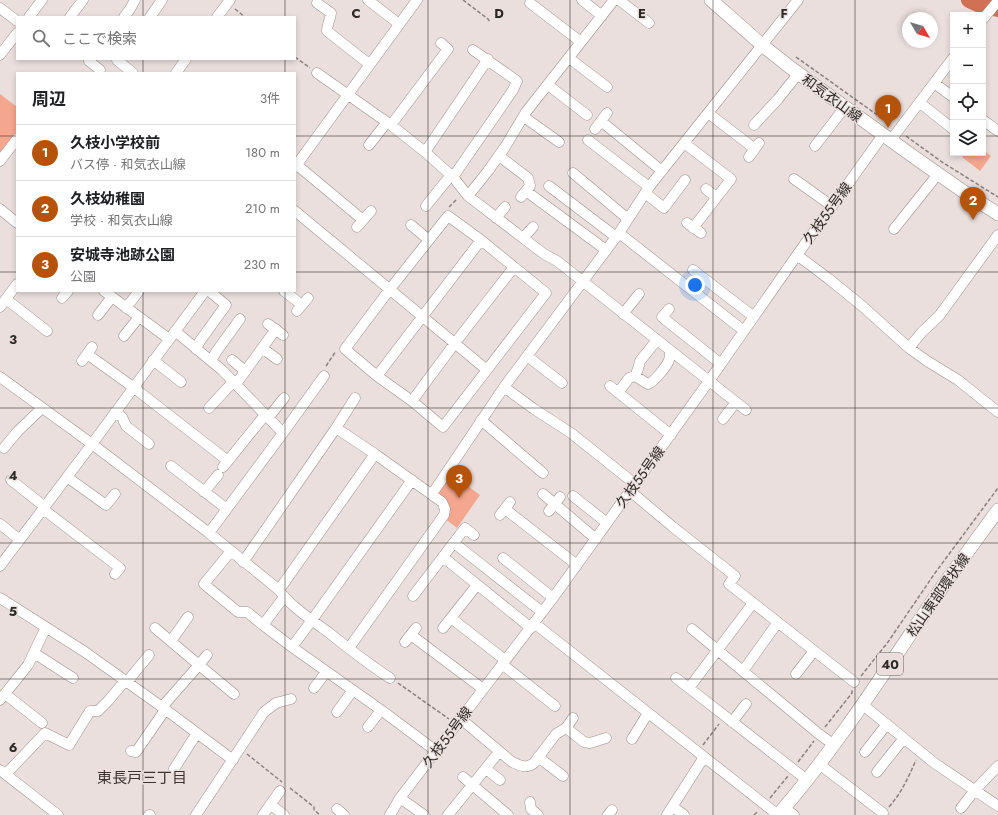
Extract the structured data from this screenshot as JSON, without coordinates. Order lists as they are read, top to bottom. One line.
{"streets":{"main road":["和気衣山線","松山東部環状線","40"],"street":["久枝55号線"]},"crossings":[["和気衣山線","久枝55号線"]],"districts":["東長戸三丁目"],"north":"bottom right","page":{"map_buttons":["+","−"],"search":"ここで検索","heading":["周辺","3件"],"pins":["1","2","3"],"list":[{"mark":"1","name":"久枝小学校前","note":"バス停 · 和気衣山線","value":"180 m"},{"mark":"2","name":"久枝幼稚園","note":"学校 · 和気衣山線","value":"210 m"},{"mark":"3","name":"安城寺池跡公園","note":"公園","value":"230 m"}]},"grid":{"columns":["C","D","E","F"],"rows":["3","4","5","6"]}}
